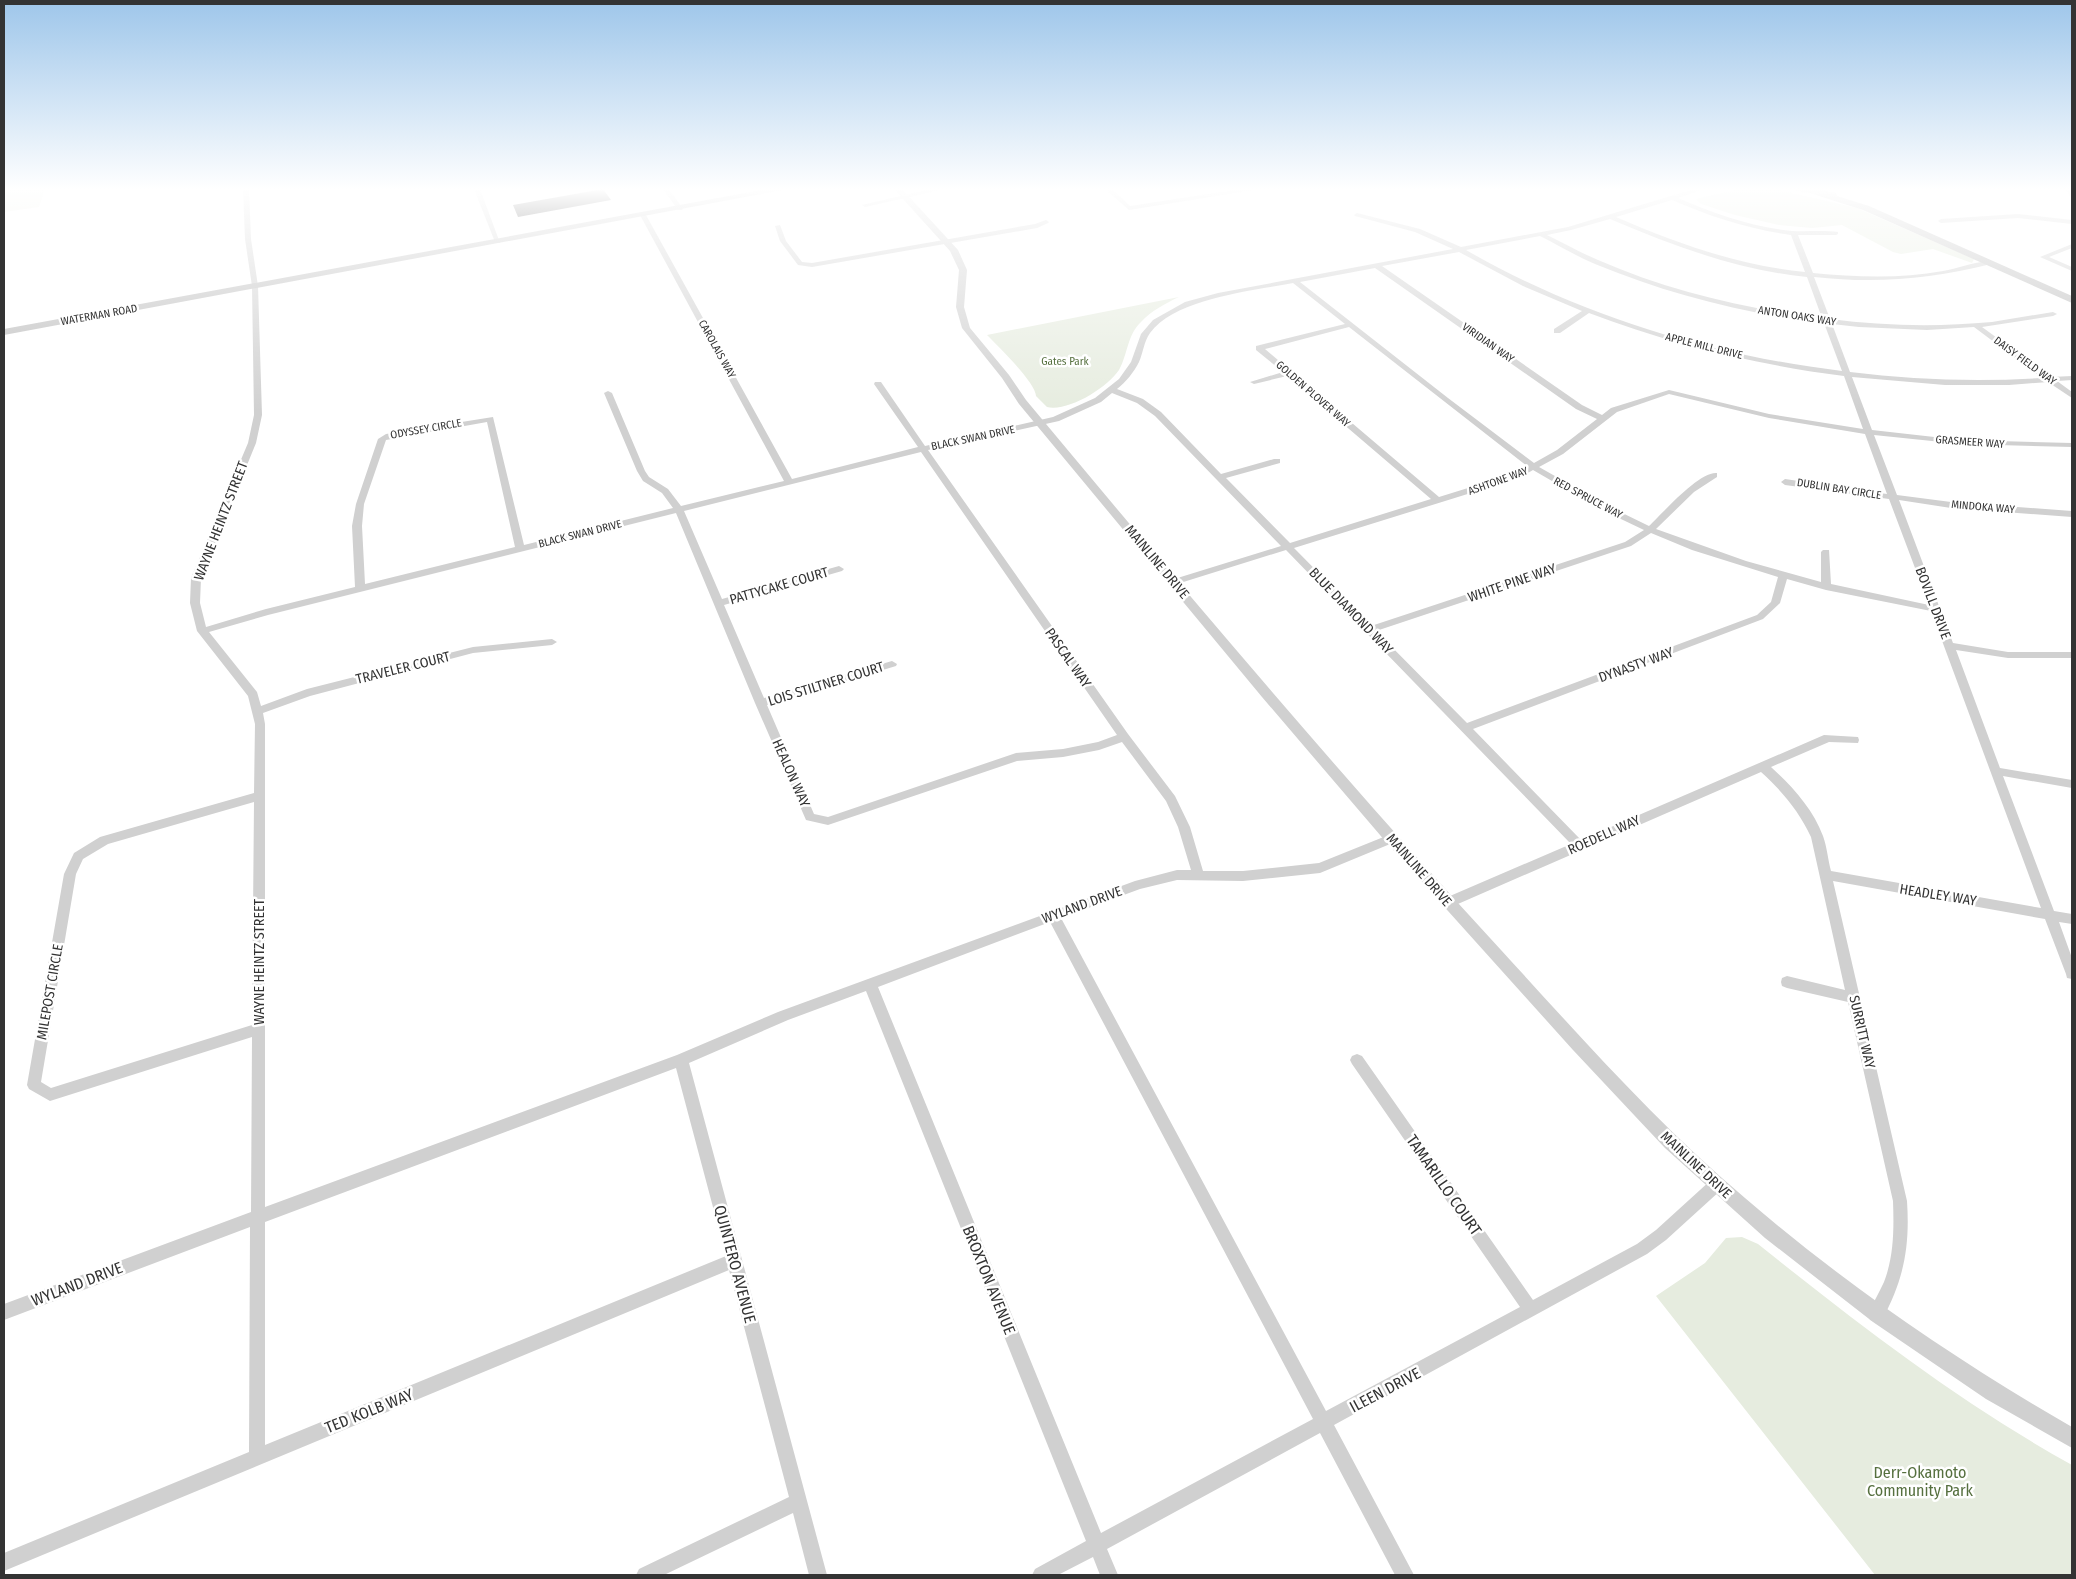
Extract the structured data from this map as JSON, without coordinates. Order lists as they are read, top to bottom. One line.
{"streets":{"main road":["WATERMAN ROAD"],"street":["ANTON OAKS WAY","VIRIDIAN WAY","APPLE MILL DRIVE","CAROLAIS WAY","DAISY FIELD WAY","GOLDEN PLOVER WAY","ODYSSEY CIRCLE","BLACK SWAN DRIVE","GRASMEER WAY","ASHTONE WAY","DUBLIN BAY CIRCLE","RED SPRUCE WAY","MINDOKA WAY","WAYNE HEINTZ STREET","MAINLINE DRIVE","WHITE PINE WAY","PATTYCAKE COURT","BOVILL DRIVE","BLUE DIAMOND WAY","PASCAL WAY","DYNASTY WAY","TRAVELER COURT","LOIS STILTNER COURT","HEALON WAY","ROEDELL WAY","HEADLEY WAY","WYLAND DRIVE","MILEPOST CIRCLE","SURRITT WAY","TAMARILLO COURT","QUINTERO AVENUE","BROXTON AVENUE","ILEEN DRIVE","TED KOLB WAY"]},"crossings":[["WATERMAN ROAD","WAYNE HEINTZ STREET"],["ANTON OAKS WAY","DAISY FIELD WAY"],["ANTON OAKS WAY","BOVILL DRIVE"],["VIRIDIAN WAY","BLACK SWAN DRIVE"],["VIRIDIAN WAY","ASHTONE WAY"],["APPLE MILL DRIVE","DAISY FIELD WAY"],["APPLE MILL DRIVE","BOVILL DRIVE"],["CAROLAIS WAY","BLACK SWAN DRIVE"],["GOLDEN PLOVER WAY","ASHTONE WAY"],["GOLDEN PLOVER WAY","RED SPRUCE WAY"],["ODYSSEY CIRCLE","BLACK SWAN DRIVE"],["BLACK SWAN DRIVE","RED SPRUCE WAY"],["BLACK SWAN DRIVE","WAYNE HEINTZ STREET"],["BLACK SWAN DRIVE","MAINLINE DRIVE"],["BLACK SWAN DRIVE","BLUE DIAMOND WAY"],["BLACK SWAN DRIVE","PASCAL WAY"],["BLACK SWAN DRIVE","HEALON WAY"],["GRASMEER WAY","ASHTONE WAY"],["GRASMEER WAY","BOVILL DRIVE"],["ASHTONE WAY","RED SPRUCE WAY"],["ASHTONE WAY","MAINLINE DRIVE"],["ASHTONE WAY","BOVILL DRIVE"],["ASHTONE WAY","BLUE DIAMOND WAY"],["DUBLIN BAY CIRCLE","MINDOKA WAY"],["DUBLIN BAY CIRCLE","BOVILL DRIVE"],["RED SPRUCE WAY","WHITE PINE WAY"],["RED SPRUCE WAY","BOVILL DRIVE"],["RED SPRUCE WAY","DYNASTY WAY"],["MINDOKA WAY","BOVILL DRIVE"],["WAYNE HEINTZ STREET","TRAVELER COURT"],["WAYNE HEINTZ STREET","WYLAND DRIVE"],["WAYNE HEINTZ STREET","MILEPOST CIRCLE"],["WAYNE HEINTZ STREET","TED KOLB WAY"],["MAINLINE DRIVE","ROEDELL WAY"],["MAINLINE DRIVE","WYLAND DRIVE"],["MAINLINE DRIVE","SURRITT WAY"],["MAINLINE DRIVE","ILEEN DRIVE"],["WHITE PINE WAY","BLUE DIAMOND WAY"],["PATTYCAKE COURT","HEALON WAY"],["BOVILL DRIVE","HEADLEY WAY"],["BLUE DIAMOND WAY","DYNASTY WAY"],["BLUE DIAMOND WAY","ROEDELL WAY"],["PASCAL WAY","HEALON WAY"],["PASCAL WAY","WYLAND DRIVE"],["LOIS STILTNER COURT","HEALON WAY"],["ROEDELL WAY","SURRITT WAY"],["HEADLEY WAY","SURRITT WAY"],["WYLAND DRIVE","QUINTERO AVENUE"],["WYLAND DRIVE","BROXTON AVENUE"],["TAMARILLO COURT","ILEEN DRIVE"],["QUINTERO AVENUE","TED KOLB WAY"],["BROXTON AVENUE","ILEEN DRIVE"]],"parks":["Gates Park","Derr-Okamoto Community Park"]}
